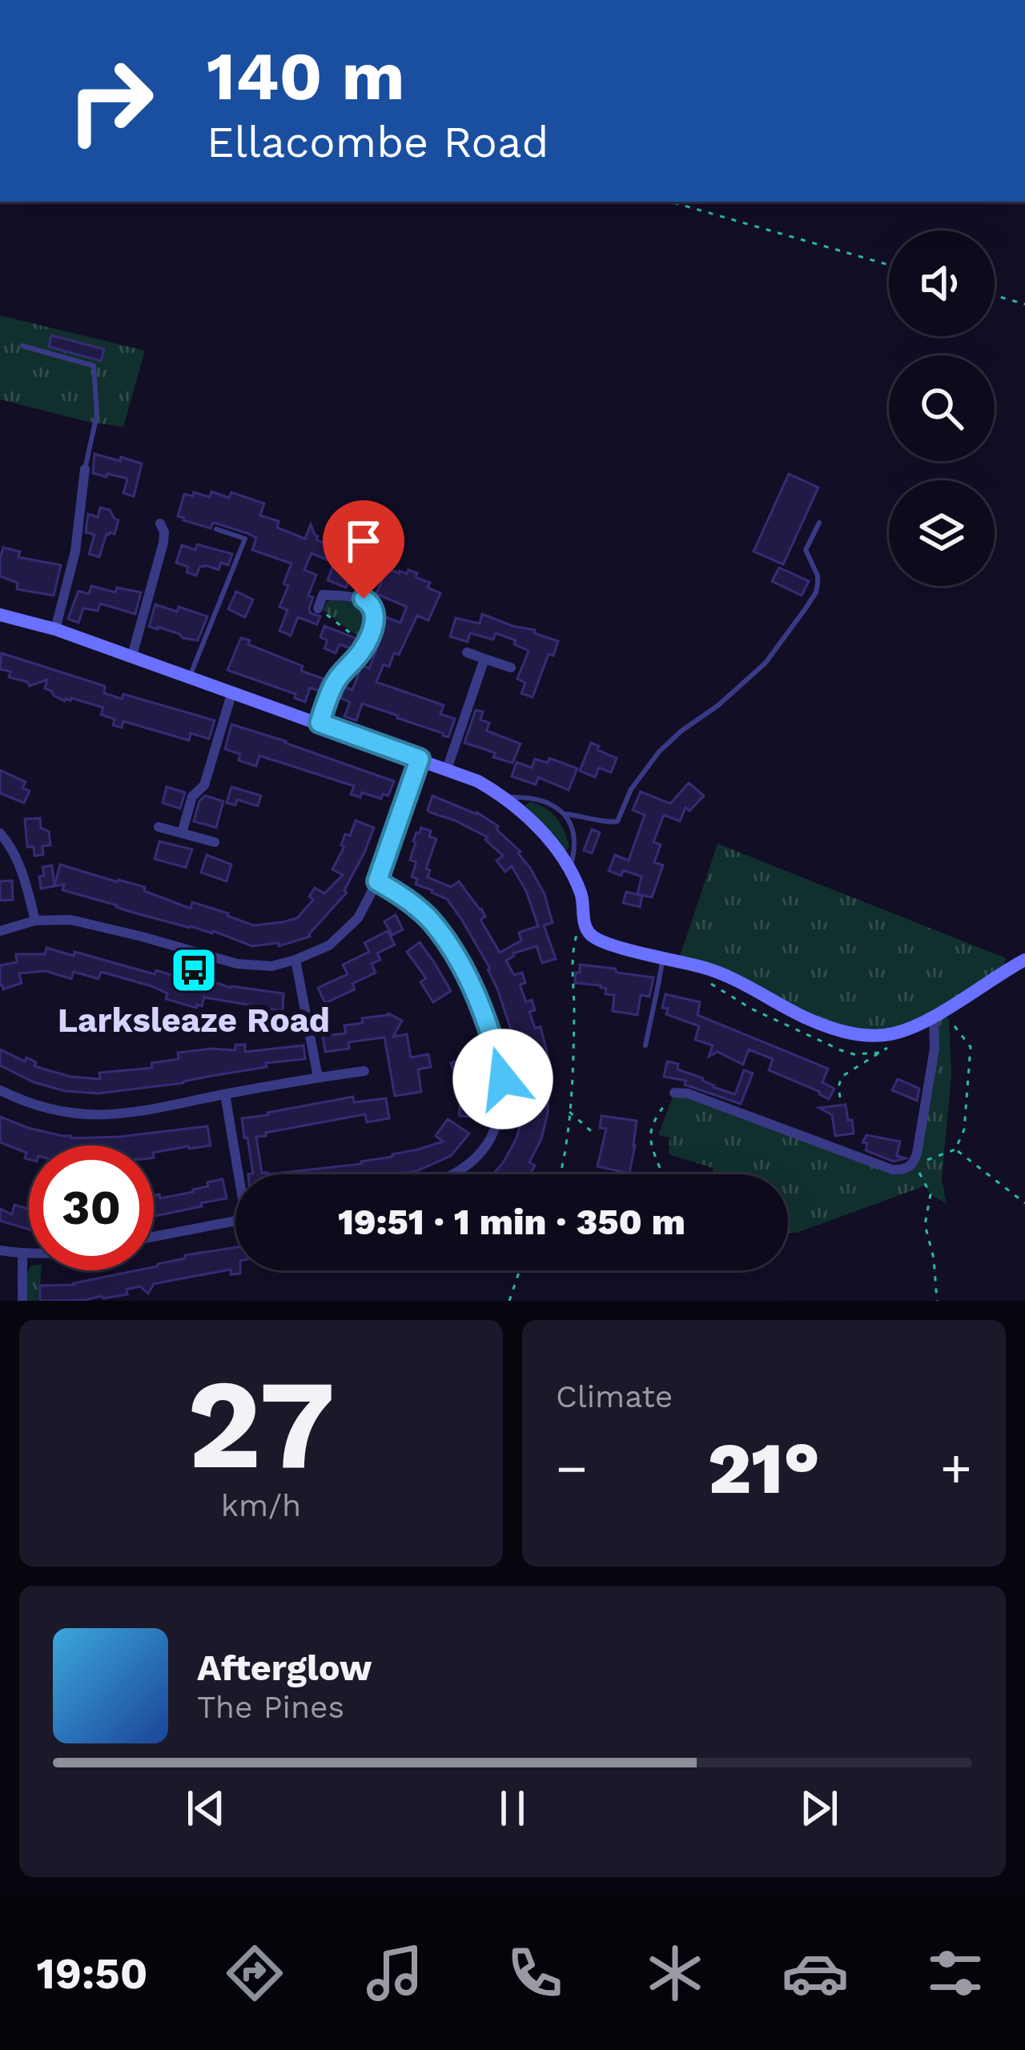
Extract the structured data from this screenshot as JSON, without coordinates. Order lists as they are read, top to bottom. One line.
{"places":{"bus stop":["Larksleaze Road"]},"page":{"turn":["140 m","Ellacombe Road"],"limit":"30","trip":"19:51 · 1 min · 350 m","tile":[["27","km/h"],"Climate"],"heat":["−","21°","+"],"song":["Afterglow","The Pines"],"tabs":"19:50"}}
